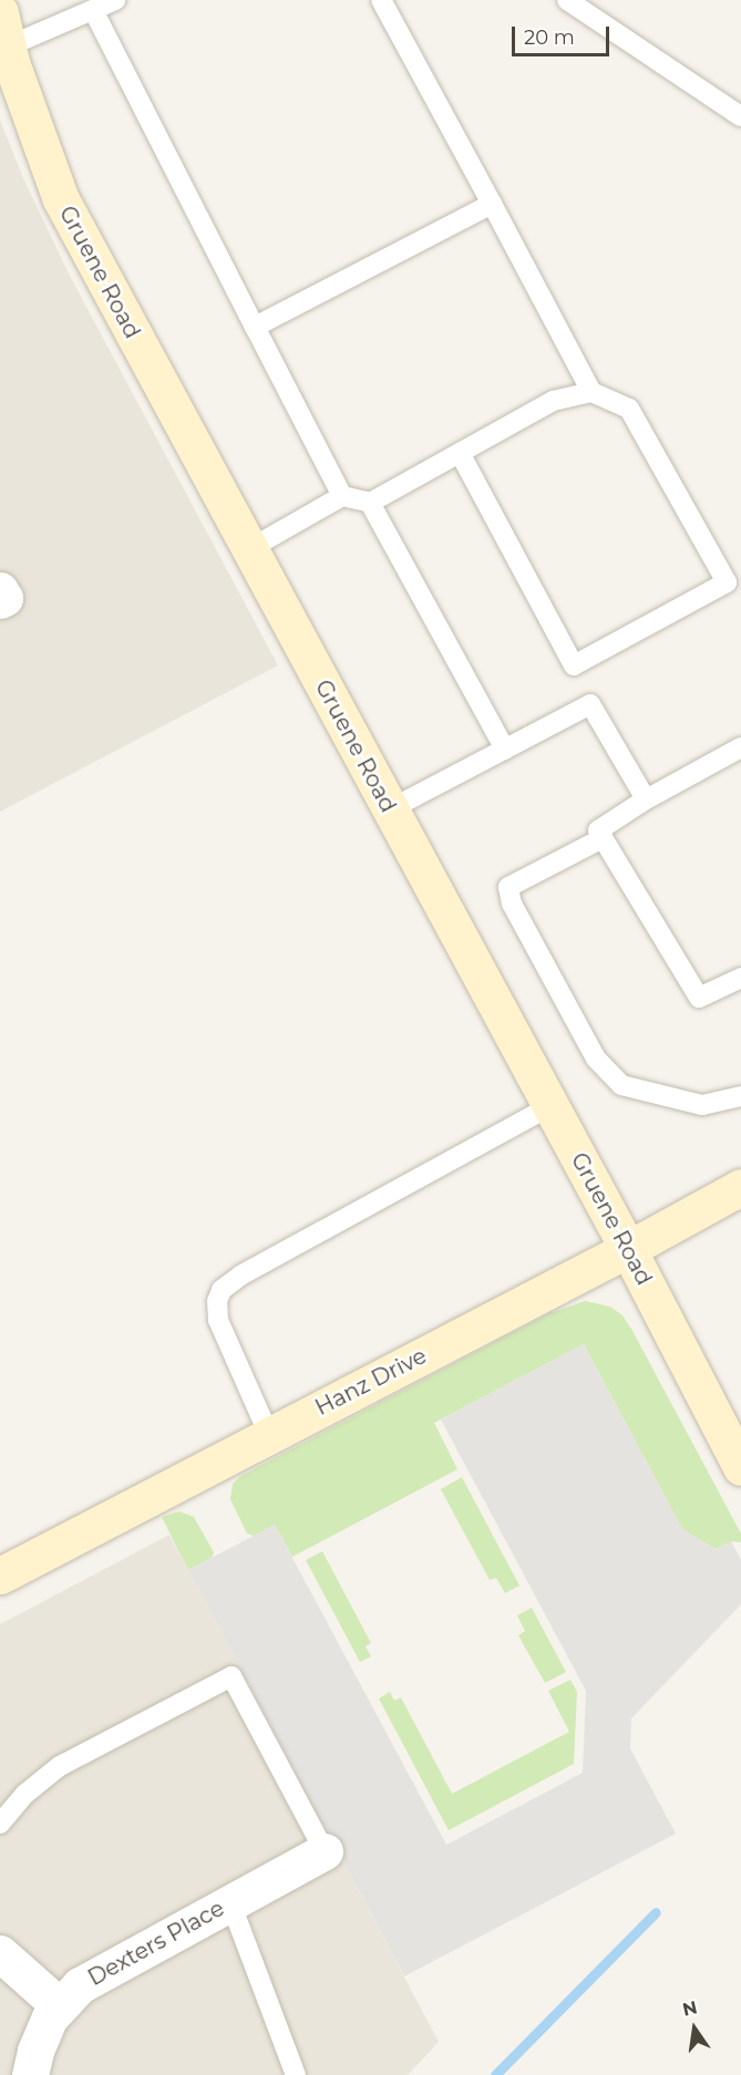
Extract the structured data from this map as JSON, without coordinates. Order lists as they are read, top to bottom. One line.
{"streets":{"street":["Gruene Road","Hanz Drive","Dexters Place"]},"crossings":[["Gruene Road","Hanz Drive"]],"scale_bar":"20 m","north":"top"}
